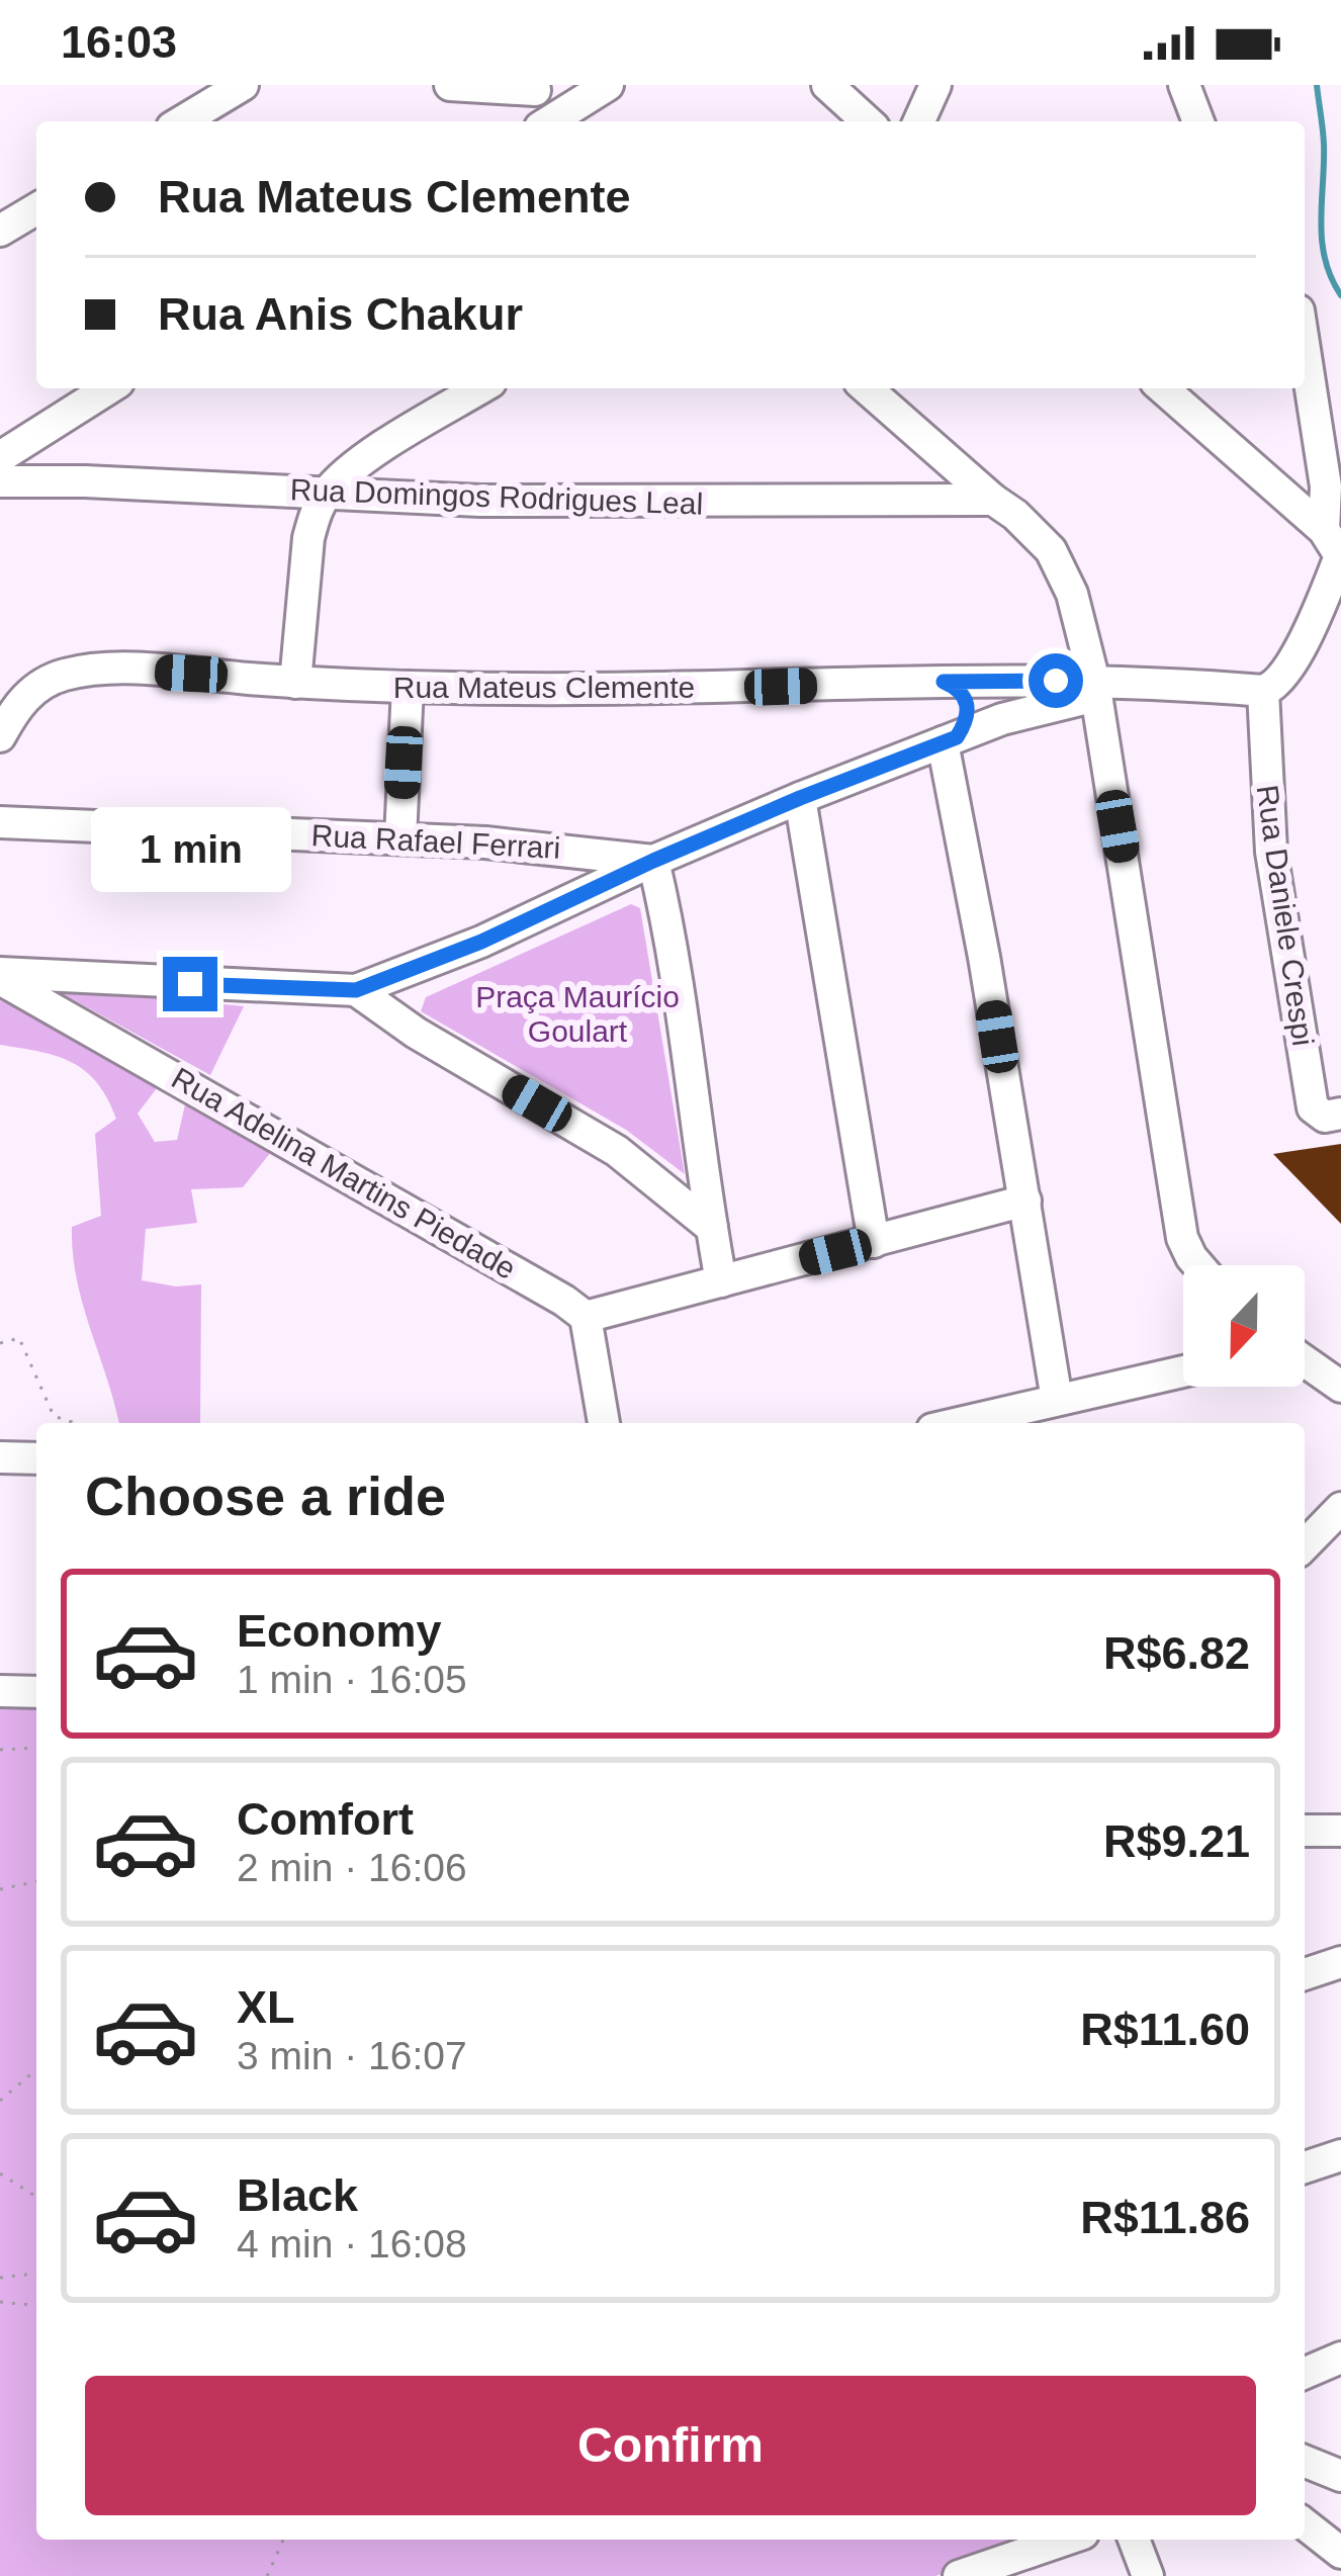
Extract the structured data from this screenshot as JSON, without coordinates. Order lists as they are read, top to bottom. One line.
{"streets":{"street":["Rua Domingos Rodrigues Leal","Rua Mateus Clemente","Rua Rafael Ferrari","Rua Daniele Crespi","Rua Adelina Martins Piedade"]},"crossings":[["Rua Mateus Clemente","Rua Daniele Crespi"]],"parks":["Praça Maurício Goulart"],"north":"bottom","page":{"status":"16:03","banner":["Rua Mateus Clemente","Rua Anis Chakur"],"bubble":"1 min","heading":"Choose a ride","list":[{"name":"Economy","note":"1 min · 16:05","value":"R$6.82"},{"name":"Comfort","note":"2 min · 16:06","value":"R$9.21"},{"name":"XL","note":"3 min · 16:07","value":"R$11.60"},{"name":"Black","note":"4 min · 16:08","value":"R$11.86"}],"buttons":"Confirm"}}
